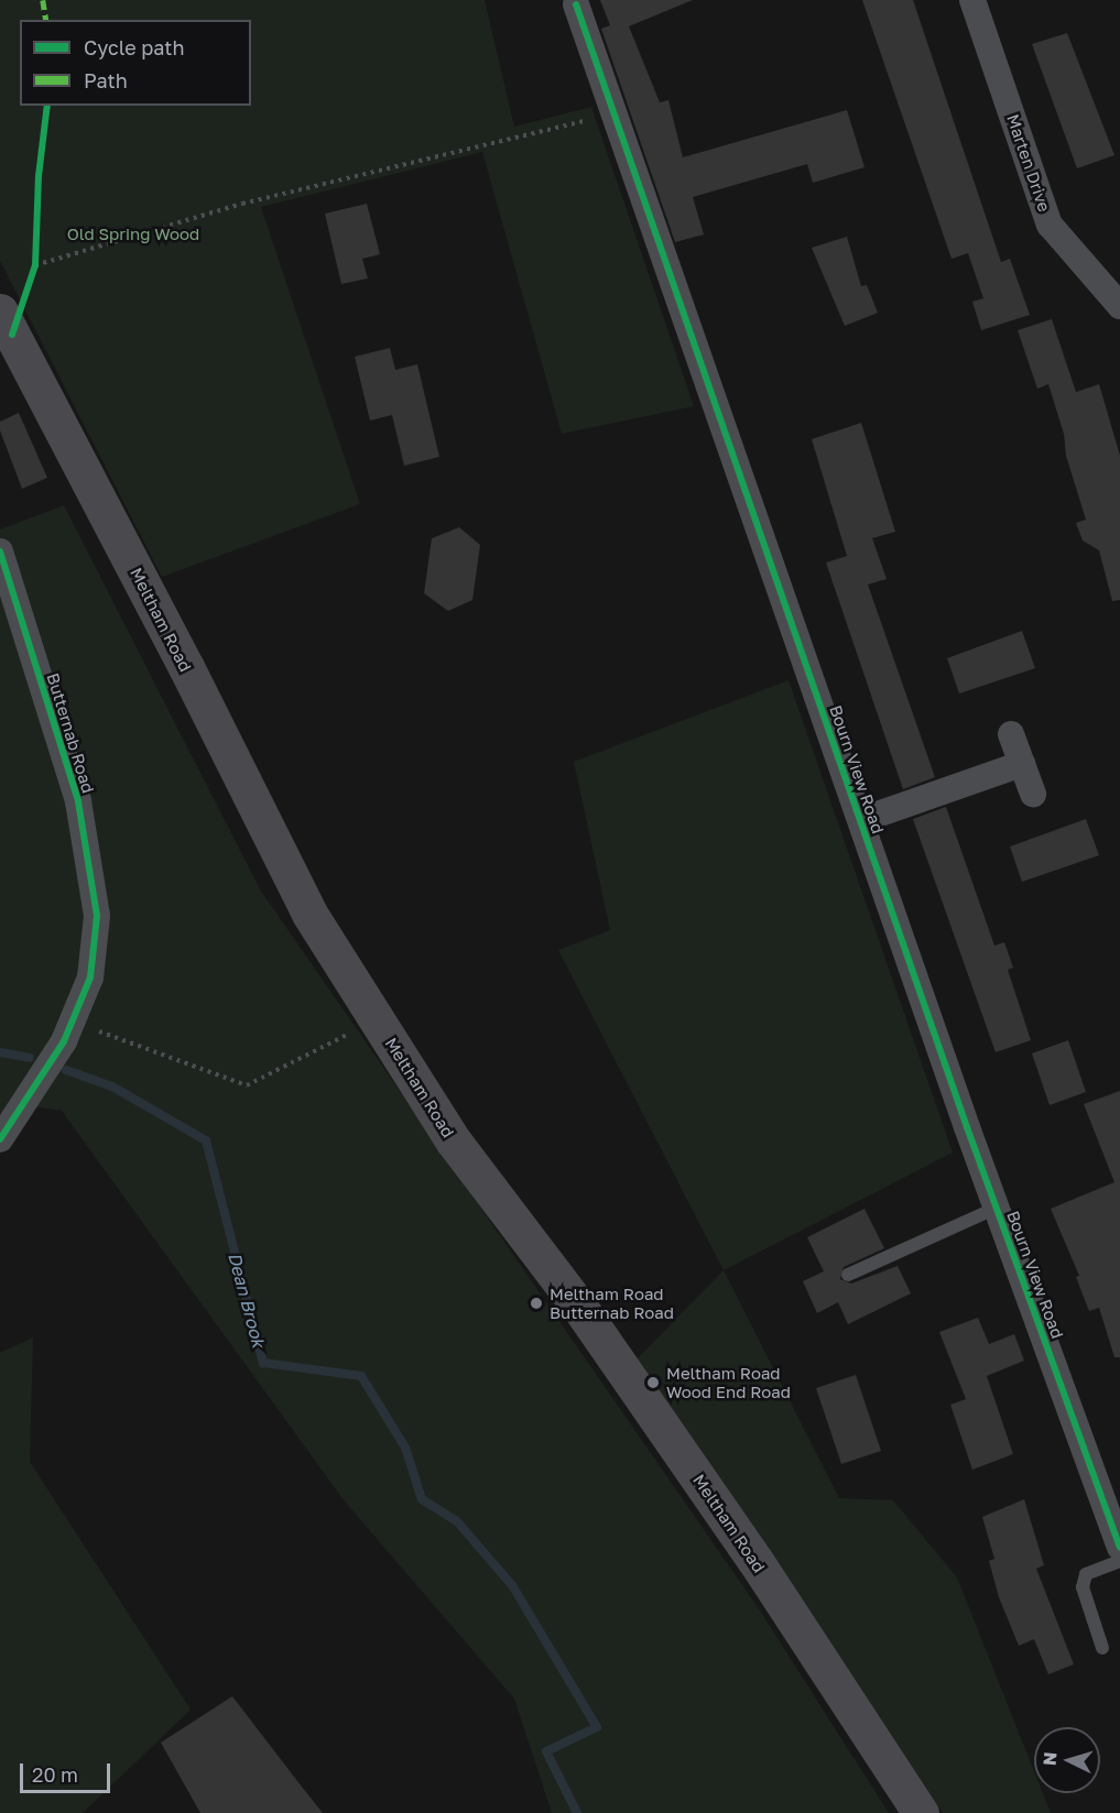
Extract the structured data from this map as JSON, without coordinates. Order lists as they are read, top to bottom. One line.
{"streets":{"main road":["Meltham Road"],"street":["Marten Drive","Butternab Road","Bourn View Road"]},"water":["Dean Brook"],"parks":["Old Spring Wood"],"places":["Meltham Road Butternab Road","Meltham Road Wood End Road"],"legend":["Cycle path","Path"],"scale_bar":"20 m","north":"left"}
